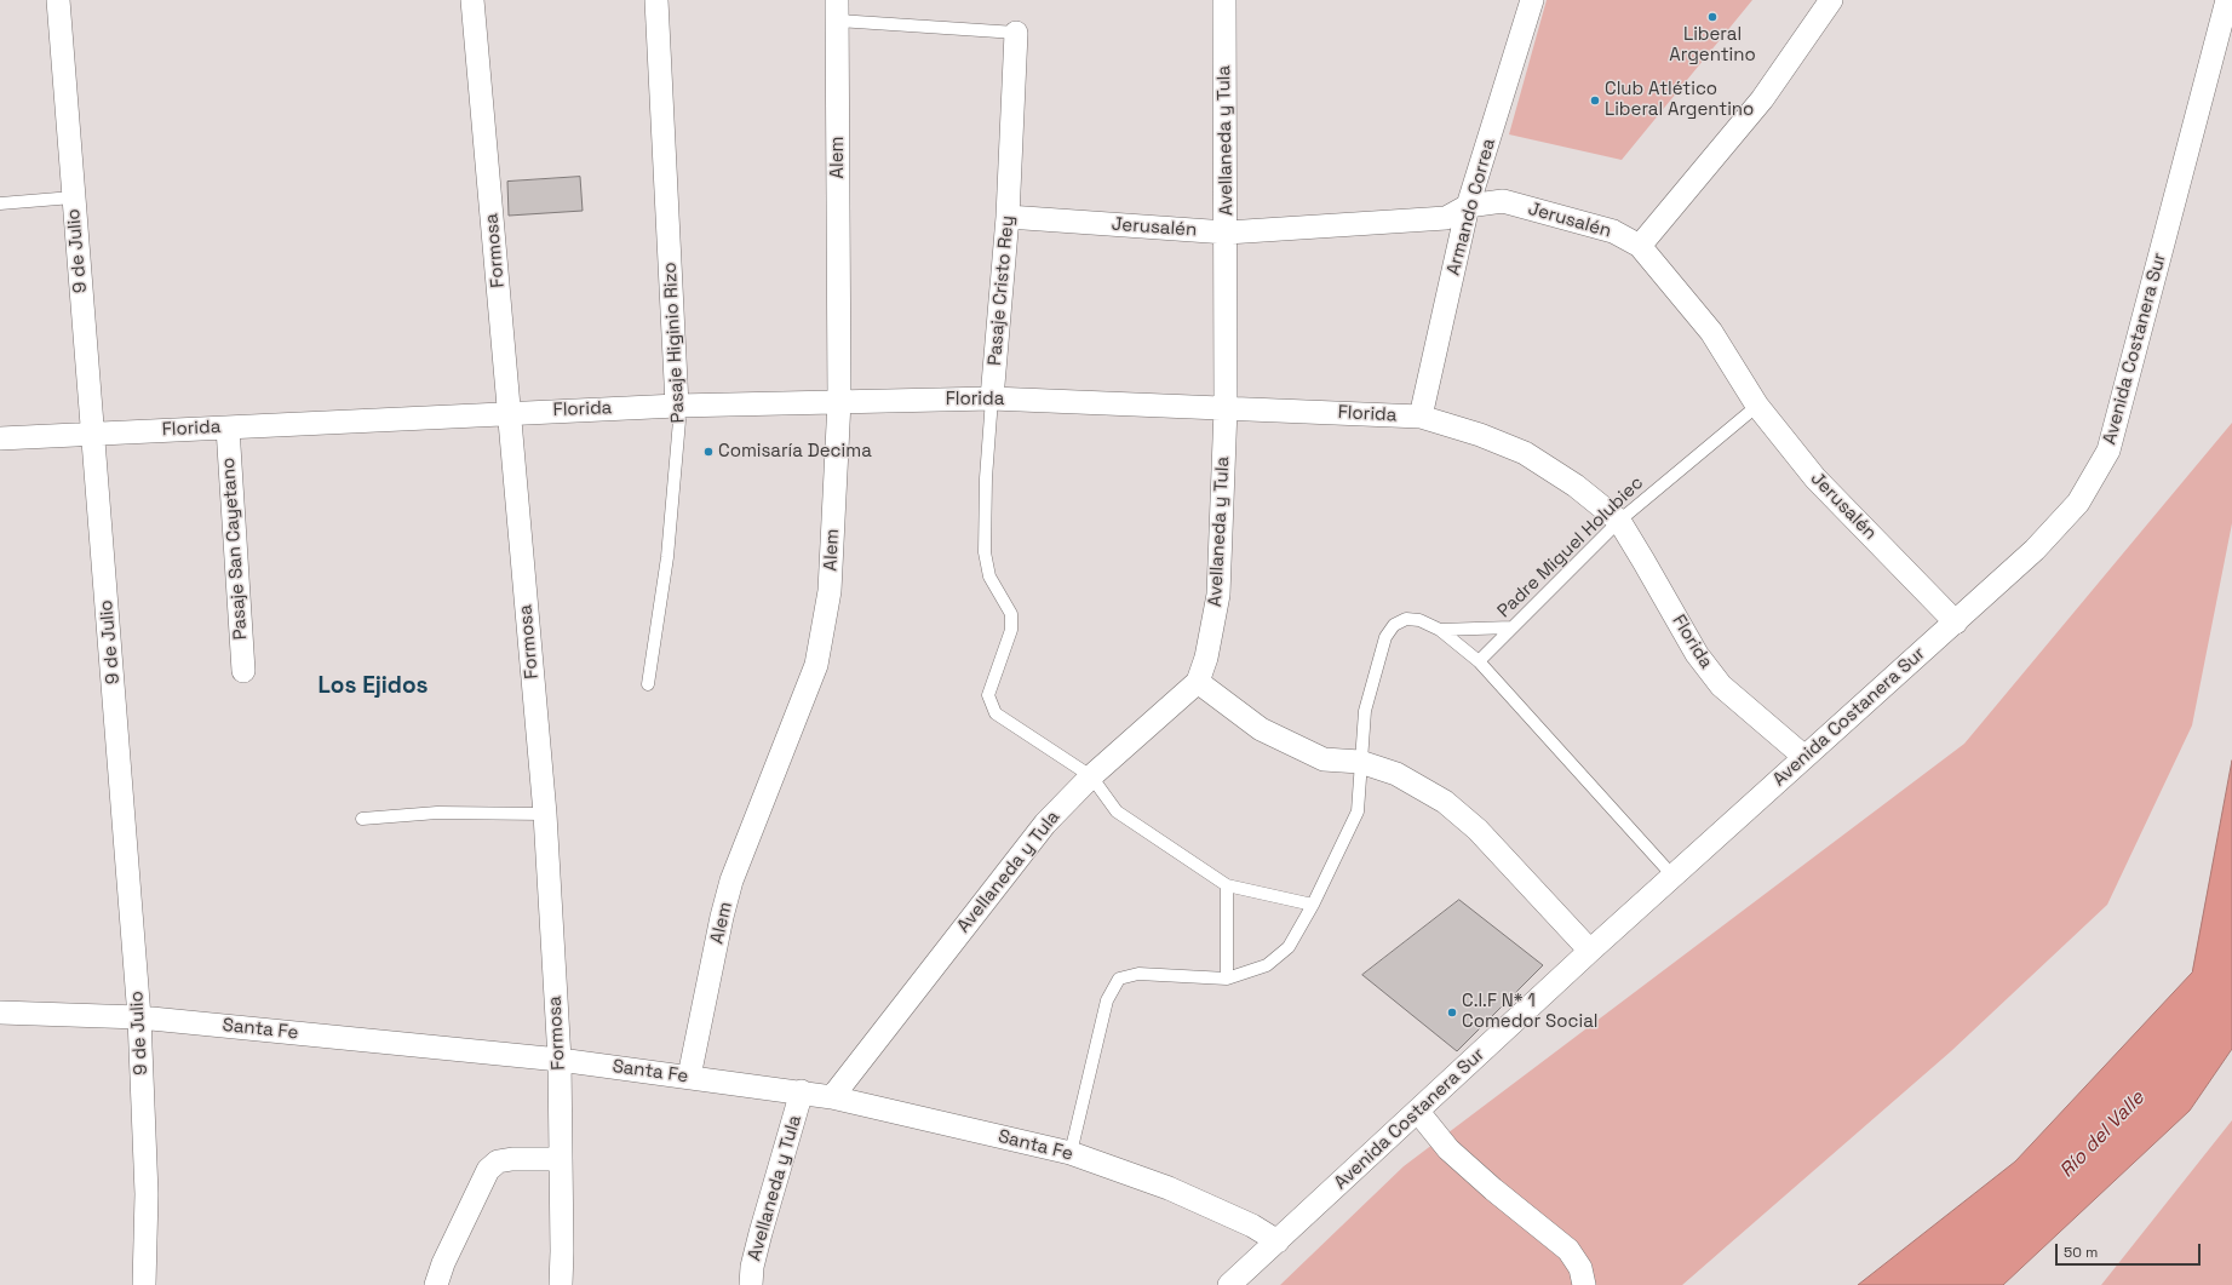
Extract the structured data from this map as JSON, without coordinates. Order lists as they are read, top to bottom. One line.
{"streets":{"street":["Avellaneda y Tula","Alem","Armando Correa","Jerusalén","9 de Julio","Formosa","Pasaje Cristo Rey","Pasaje Higinio Rizo","Avenida Costanera Sur","Florida","Pasaje San Cayetano","Santa Fe"],"lane":["Padre Miguel Holubiec"]},"crossings":[["Avellaneda y Tula","Jerusalén"],["Avellaneda y Tula","Pasaje Cristo Rey"],["Avellaneda y Tula","Florida"],["Avellaneda y Tula","Santa Fe"],["Alem","Pasaje Cristo Rey"],["Alem","Florida"],["Alem","Santa Fe"],["Armando Correa","Jerusalén"],["Armando Correa","Florida"],["Jerusalén","Pasaje Cristo Rey"],["Jerusalén","Avenida Costanera Sur"],["Jerusalén","Padre Miguel Holubiec"],["9 de Julio","Florida"],["9 de Julio","Santa Fe"],["Formosa","Florida"],["Formosa","Santa Fe"],["Pasaje Cristo Rey","Florida"],["Pasaje Higinio Rizo","Florida"],["Avenida Costanera Sur","Florida"],["Avenida Costanera Sur","Santa Fe"],["Florida","Padre Miguel Holubiec"],["Florida","Pasaje San Cayetano"]],"districts":["Los Ejidos"],"water":["Río del Valle"],"places":["Liberal Argentino","Club Atlético Liberal Argentino","Comisaría Decima","C.I.F N* 1 Comedor Social"],"scale_bar":"50 m"}
